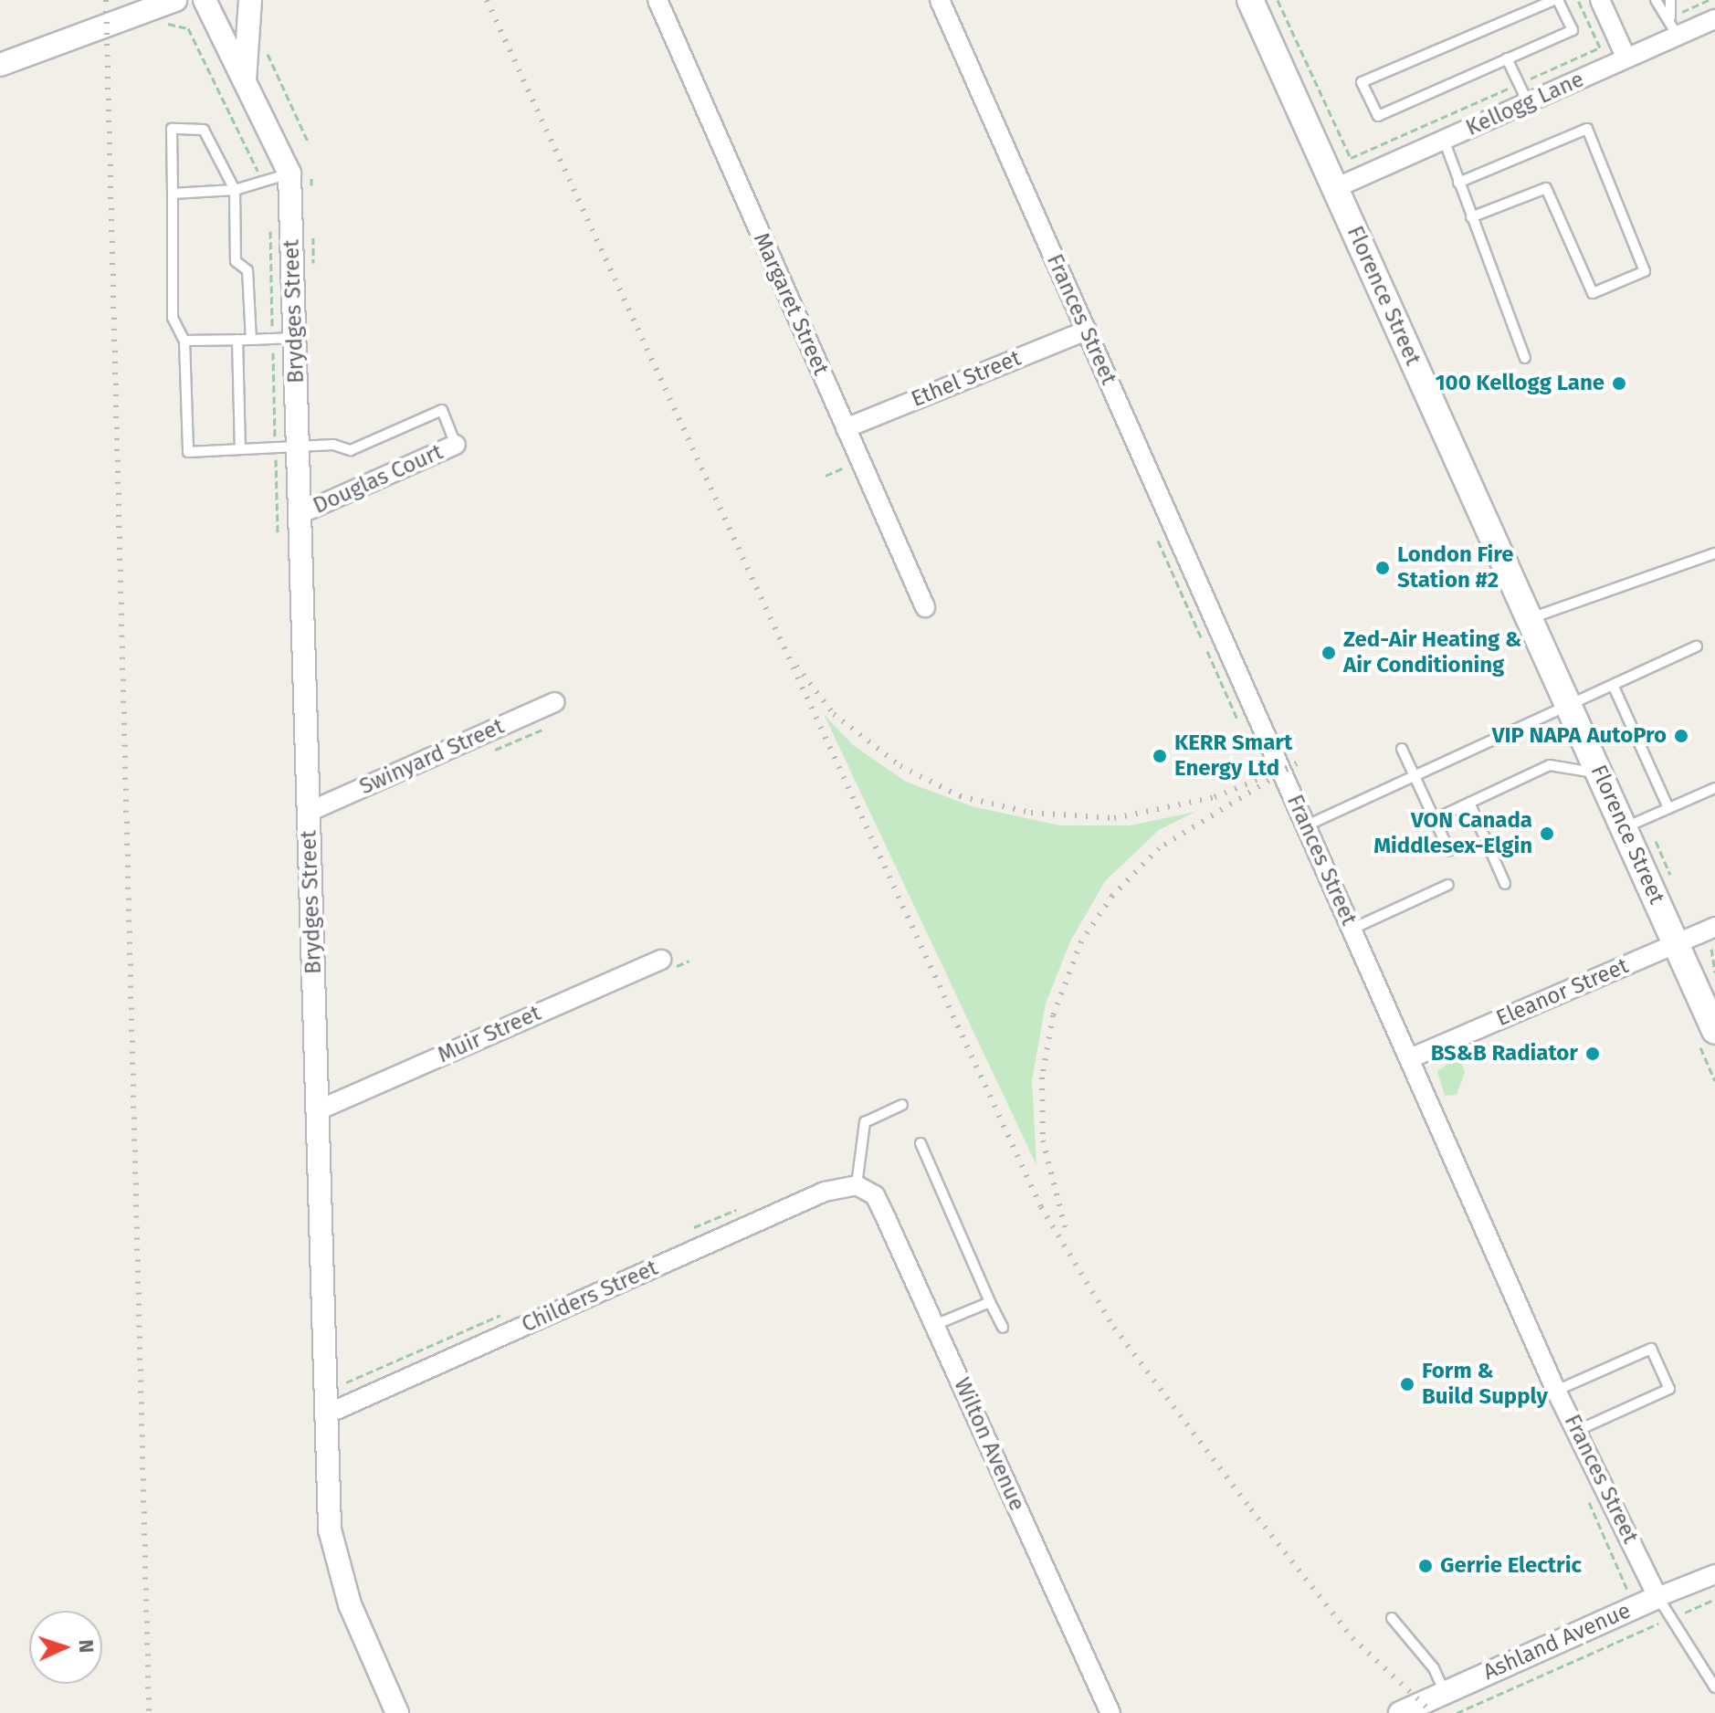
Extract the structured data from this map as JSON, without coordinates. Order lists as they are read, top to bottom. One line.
{"streets":{"main road":["Florence Street"],"street":["Kellogg Lane","Margaret Street","Brydges Street","Frances Street","Ethel Street","Douglas Court","Swinyard Street","Eleanor Street","Muir Street","Childers Street","Wilton Avenue","Ashland Avenue"]},"crossings":[["Kellogg Lane","Florence Street"],["Florence Street","Eleanor Street"],["Margaret Street","Ethel Street"],["Brydges Street","Douglas Court"],["Brydges Street","Swinyard Street"],["Brydges Street","Muir Street"],["Brydges Street","Childers Street"],["Frances Street","Ethel Street"],["Frances Street","Eleanor Street"],["Frances Street","Ashland Avenue"],["Childers Street","Wilton Avenue"]],"places":["100 Kellogg Lane","London Fire Station #2","Zed-Air Heating & Air Conditioning","VIP NAPA AutoPro","KERR Smart Energy Ltd","VON Canada Middlesex-Elgin","BS&B Radiator","Form & Build Supply","Gerrie Electric"],"north":"right"}
